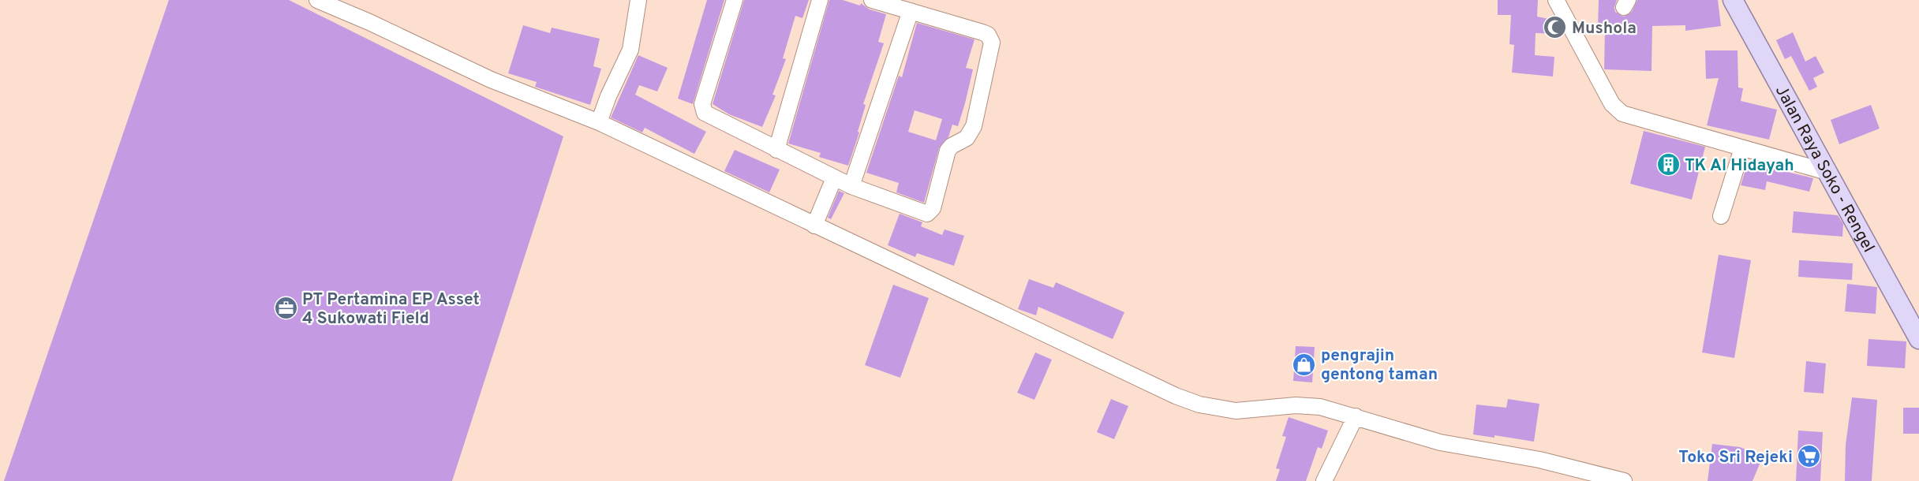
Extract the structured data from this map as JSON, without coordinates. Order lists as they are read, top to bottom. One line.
{"streets":{"main road":["Jalan Raya Soko - Rengel"]},"places":{"mosque":["Mushola"],"building":["TK Al Hidayah"],"office":["PT Pertamina EP Asset 4 Sukowati Field"],"shop":["pengrajin gentong taman"],"supermarket":["Toko Sri Rejeki"]}}
